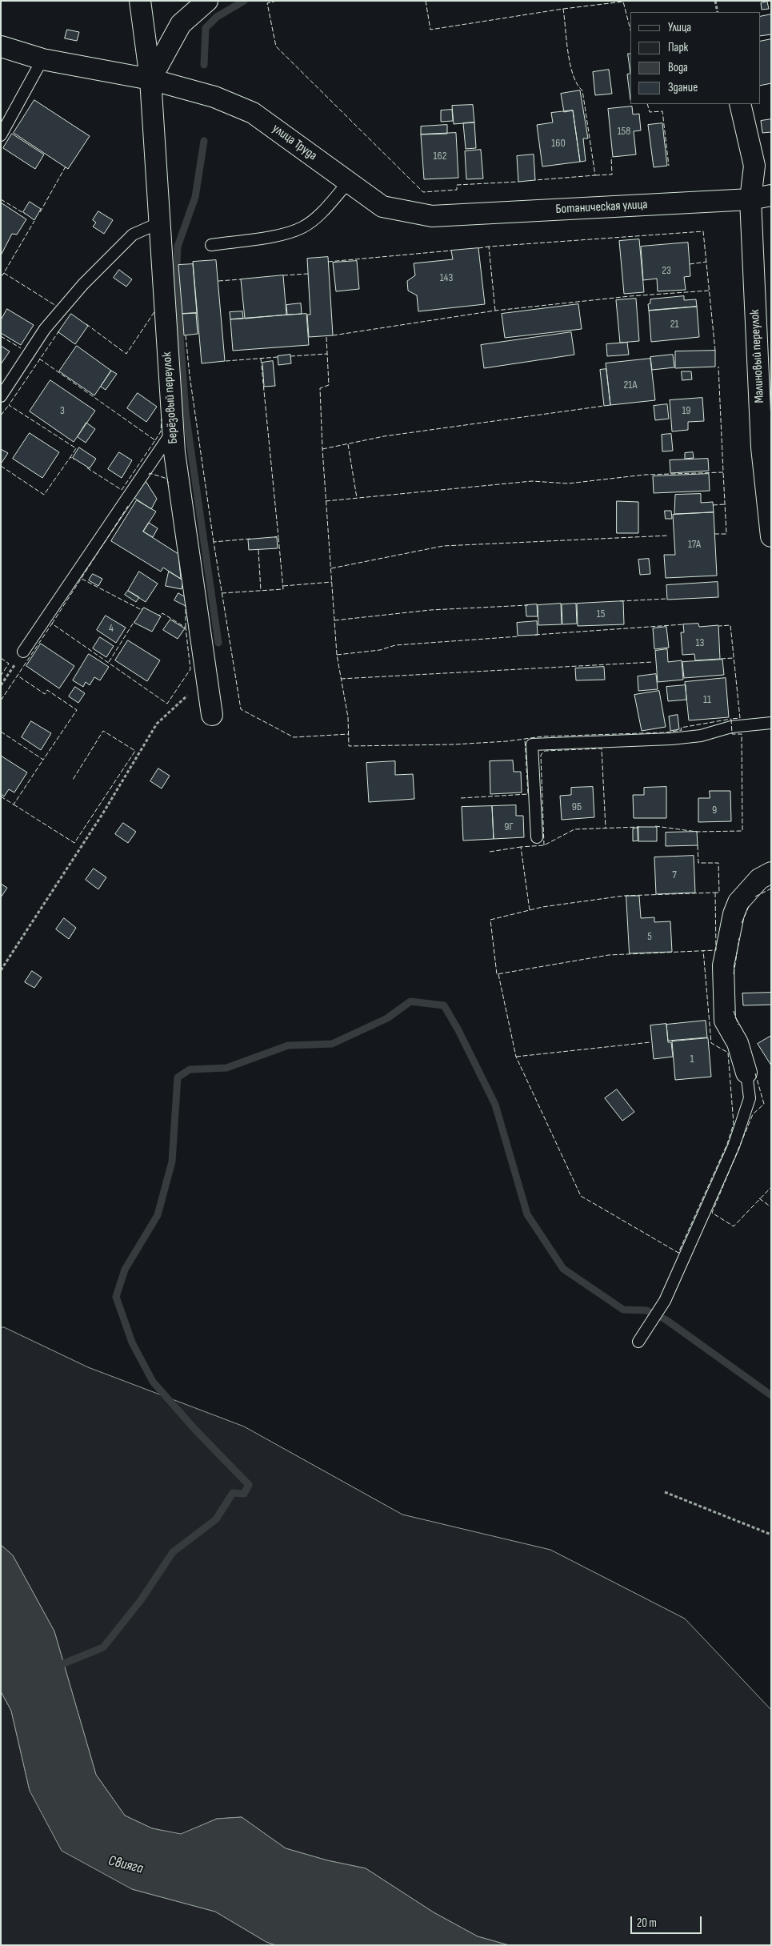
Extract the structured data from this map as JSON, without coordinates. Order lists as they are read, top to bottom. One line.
{"streets":{"street":["улица Труда","Ботаническая улица","Малиновый переулок","Берёзовый переулок"]},"crossings":[["улица Труда","Ботаническая улица"],["улица Труда","Берёзовый переулок"],["Ботаническая улица","Малиновый переулок"]],"water":["Свияга"],"house_numbers":["158","160","162","23","143","21","21А","3","19","17А","15","4","13","11","9Б","9","9Г","7","5","1"],"legend":["Улица","Парк","Вода","Здание"],"scale_bar":"20 m"}
